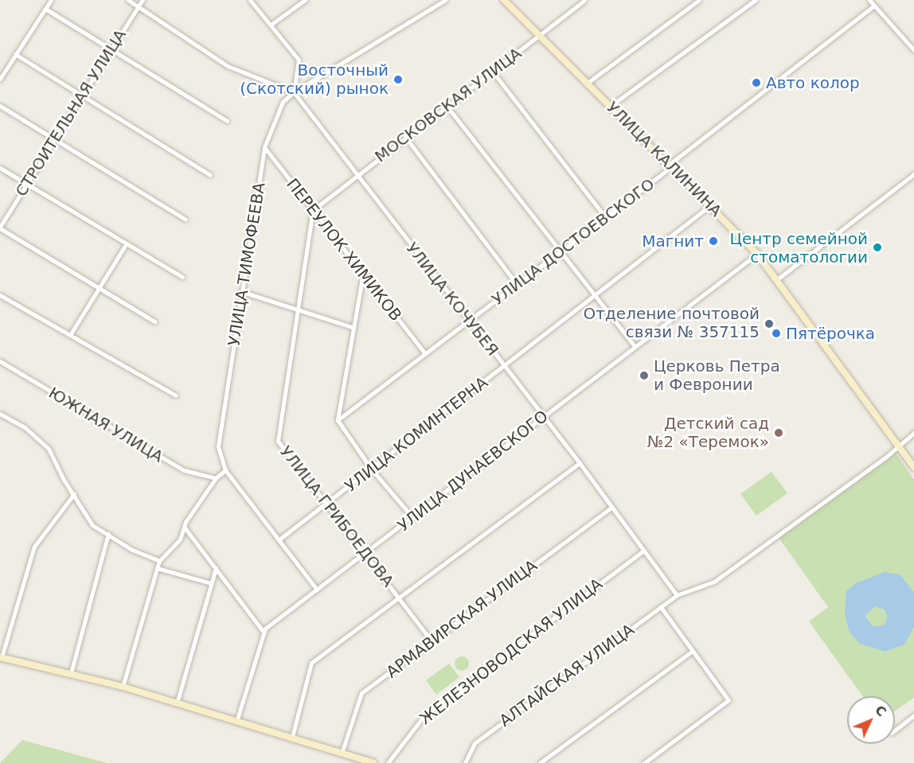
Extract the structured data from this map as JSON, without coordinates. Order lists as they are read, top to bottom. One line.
{"streets":{"main road":["УЛИЦА КАЛИНИНА"],"street":["МОСКОВСКАЯ УЛИЦА","СТРОИТЕЛЬНАЯ УЛИЦА","УЛИЦА ДОСТОЕВСКОГО","ПЕРЕУЛОК ХИМИКОВ","УЛИЦА ТИМОФЕЕВА","УЛИЦА КОЧУБЕЯ","ЮЖНАЯ УЛИЦА","УЛИЦА КОМИНТЕРНА","УЛИЦА ДУНАЕВСКОГО","УЛИЦА ГРИБОЕДОВА","АРМАВИРСКАЯ УЛИЦА","ЖЕЛЕЗНОВОДСКАЯ УЛИЦА","АЛТАЙСКАЯ УЛИЦА"]},"crossings":[["МОСКОВСКАЯ УЛИЦА","УЛИЦА КАЛИНИНА"],["МОСКОВСКАЯ УЛИЦА","ПЕРЕУЛОК ХИМИКОВ"],["МОСКОВСКАЯ УЛИЦА","УЛИЦА КОЧУБЕЯ"],["МОСКОВСКАЯ УЛИЦА","УЛИЦА ГРИБОЕДОВА"],["УЛИЦА КАЛИНИНА","УЛИЦА ДОСТОЕВСКОГО"],["УЛИЦА КАЛИНИНА","УЛИЦА КОМИНТЕРНА"],["УЛИЦА КАЛИНИНА","УЛИЦА ДУНАЕВСКОГО"],["УЛИЦА КАЛИНИНА","АЛТАЙСКАЯ УЛИЦА"],["УЛИЦА ДОСТОЕВСКОГО","ПЕРЕУЛОК ХИМИКОВ"],["УЛИЦА ДОСТОЕВСКОГО","УЛИЦА КОЧУБЕЯ"],["ПЕРЕУЛОК ХИМИКОВ","УЛИЦА ТИМОФЕЕВА"],["ПЕРЕУЛОК ХИМИКОВ","УЛИЦА ГРИБОЕДОВА"],["УЛИЦА ТИМОФЕЕВА","УЛИЦА КОЧУБЕЯ"],["УЛИЦА ТИМОФЕЕВА","УЛИЦА КОМИНТЕРНА"],["УЛИЦА ТИМОФЕЕВА","УЛИЦА ДУНАЕВСКОГО"],["УЛИЦА КОЧУБЕЯ","УЛИЦА КОМИНТЕРНА"],["УЛИЦА КОЧУБЕЯ","УЛИЦА ДУНАЕВСКОГО"],["УЛИЦА КОЧУБЕЯ","АРМАВИРСКАЯ УЛИЦА"],["УЛИЦА КОЧУБЕЯ","ЖЕЛЕЗНОВОДСКАЯ УЛИЦА"],["УЛИЦА КОЧУБЕЯ","АЛТАЙСКАЯ УЛИЦА"],["УЛИЦА КОМИНТЕРНА","УЛИЦА ГРИБОЕДОВА"],["УЛИЦА ДУНАЕВСКОГО","УЛИЦА ГРИБОЕДОВА"],["УЛИЦА ГРИБОЕДОВА","АРМАВИРСКАЯ УЛИЦА"]],"places":["Восточный (Скотский) рынок","Авто колор","Магнит","Центр cемейной cтоматологии","Отделение почтовой связи № 357115","Пятёрочка","Церковь Петра и Февронии","Детский сад №2 «Теремок»"],"north":"top right"}
